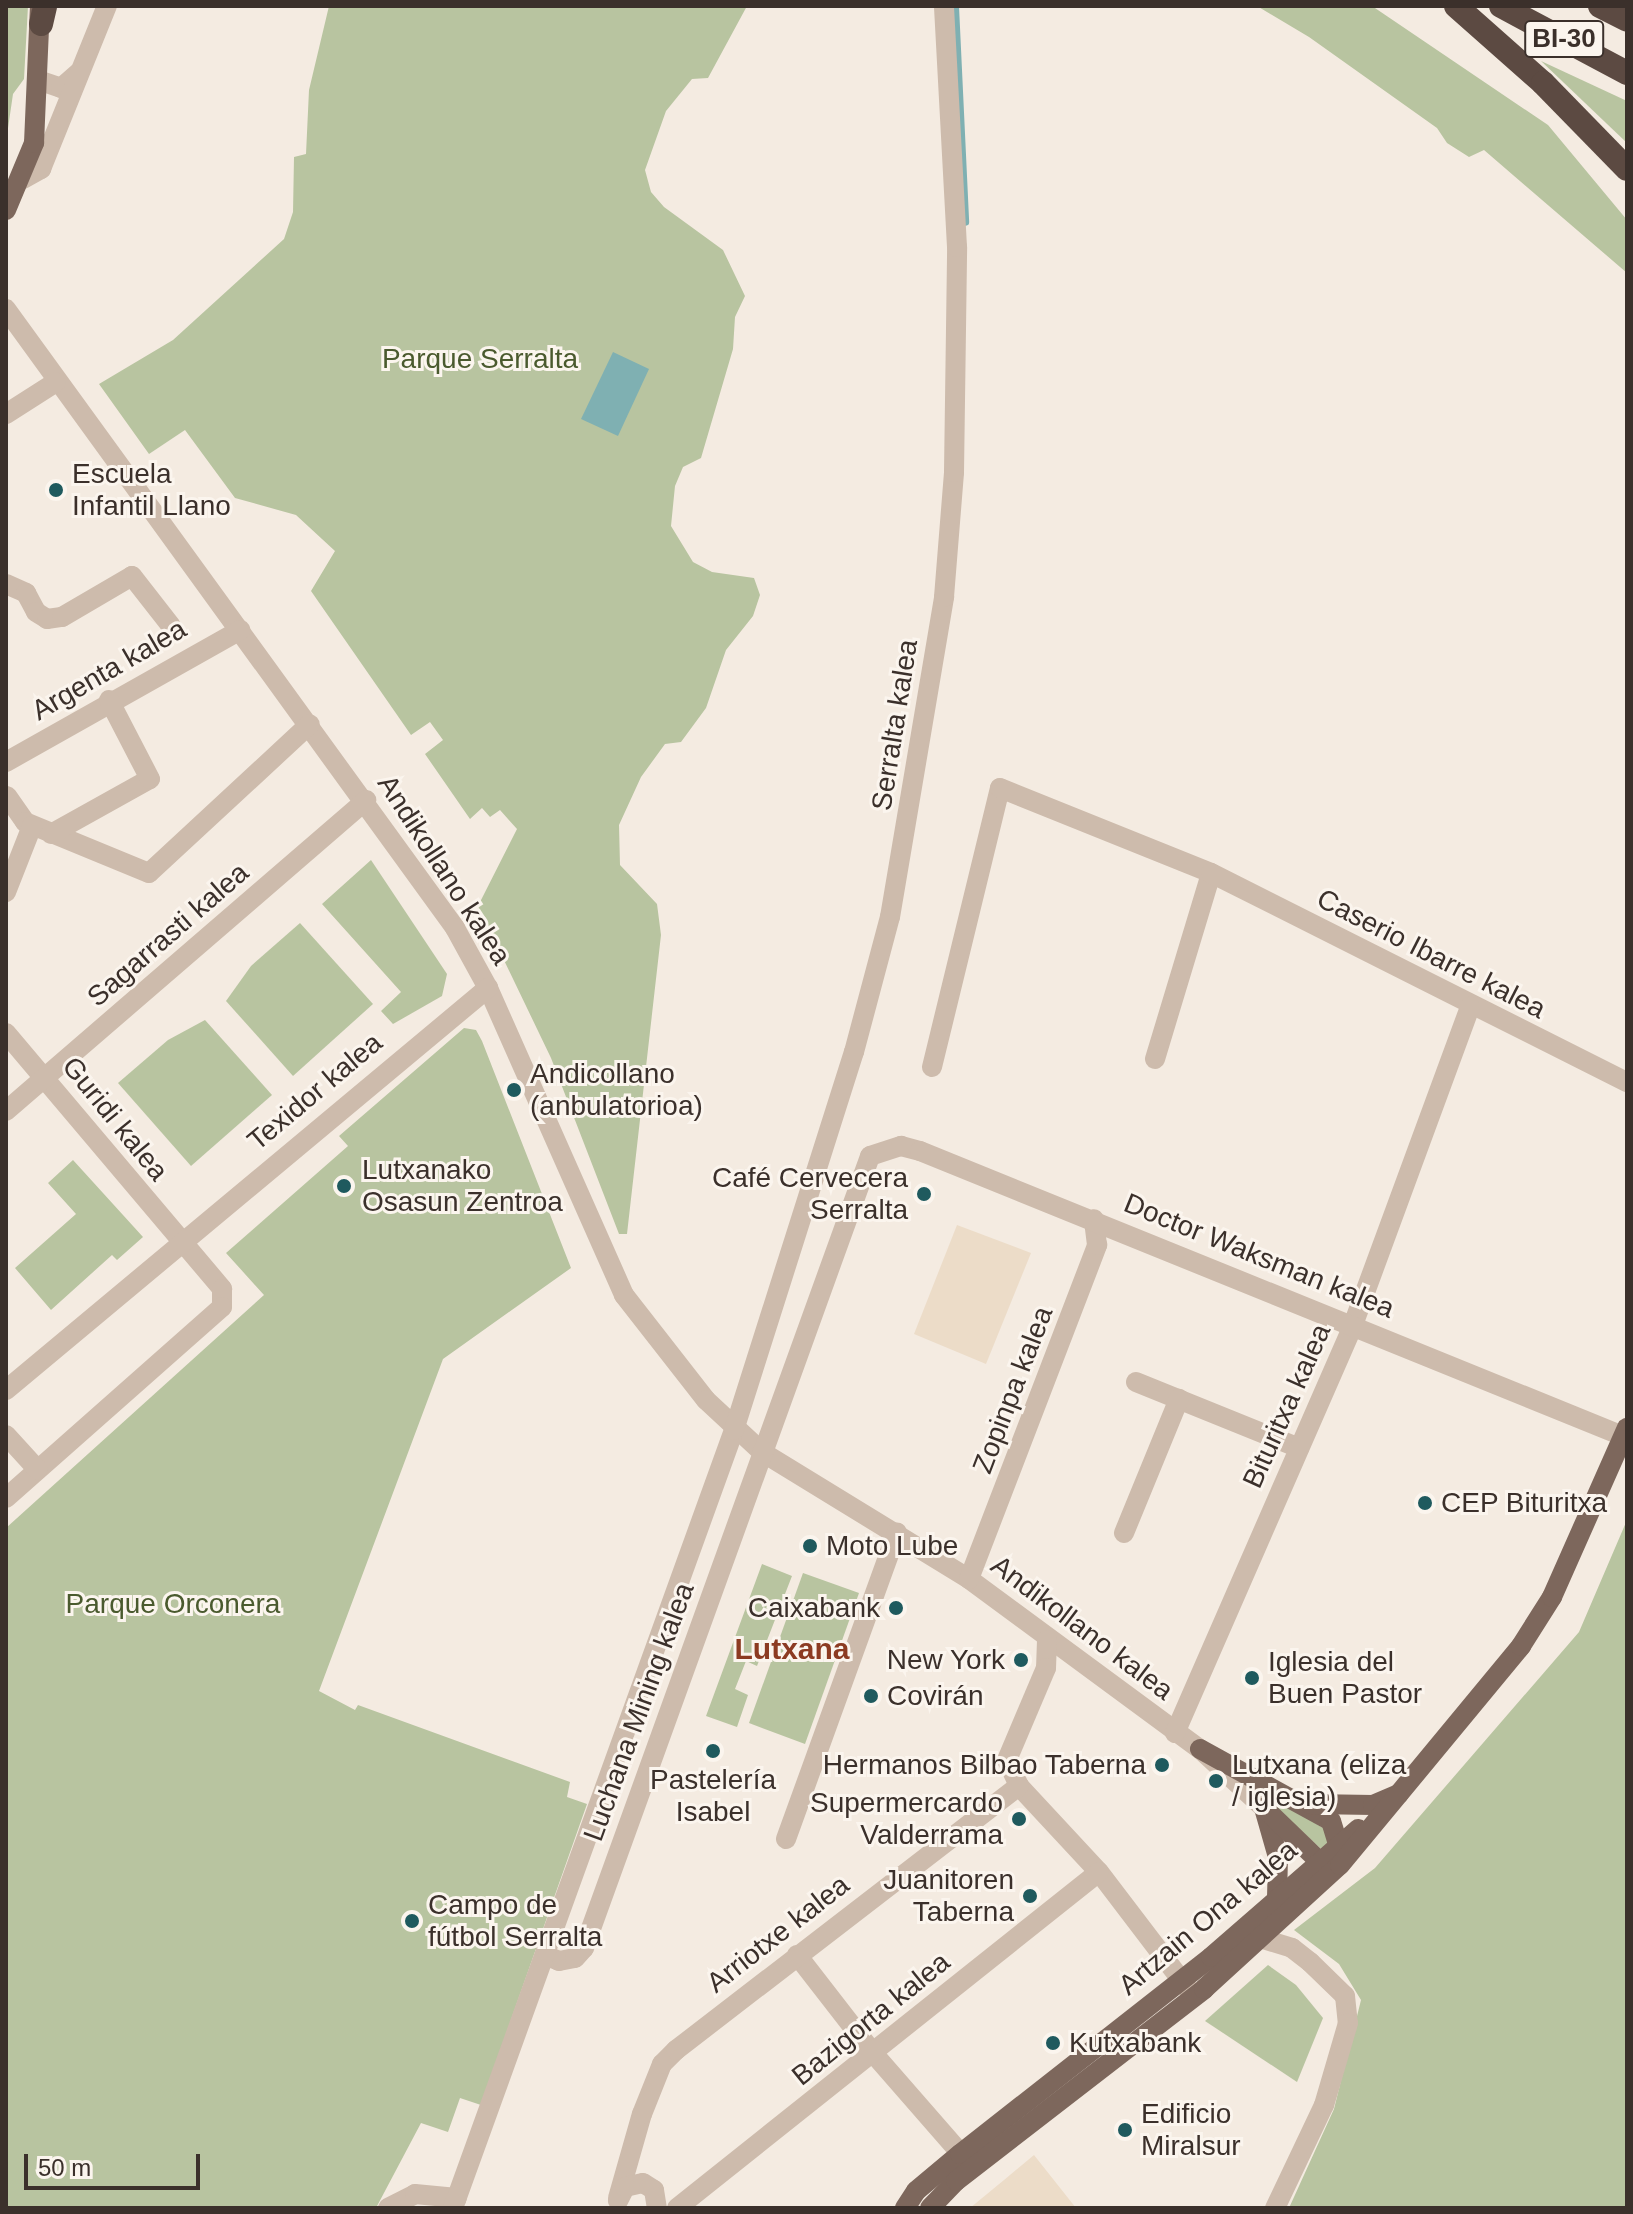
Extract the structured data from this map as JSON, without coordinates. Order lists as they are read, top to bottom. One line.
{"streets":{"highway":["BI-30"],"main road":["Artzain Ona kalea"],"street":["Argenta kalea","Serralta kalea","Andikollano kalea","Sagarrasti kalea","Caserio Ibarre kalea","Texidor kalea","Guridi kalea","Doctor Waksman kalea","Zopinpa kalea","Bituritxa kalea","Luchana Mining kalea","Arriotxe kalea","Bazigorta kalea"]},"crossings":[["Argenta kalea","Andikollano kalea"],["Serralta kalea","Andikollano kalea"],["Serralta kalea","Luchana Mining kalea"],["Andikollano kalea","Sagarrasti kalea"],["Andikollano kalea","Texidor kalea"],["Andikollano kalea","Doctor Waksman kalea"],["Andikollano kalea","Zopinpa kalea"],["Andikollano kalea","Bituritxa kalea"],["Andikollano kalea","Luchana Mining kalea"],["Sagarrasti kalea","Guridi kalea"],["Caserio Ibarre kalea","Bituritxa kalea"],["Texidor kalea","Guridi kalea"],["Doctor Waksman kalea","Zopinpa kalea"],["Doctor Waksman kalea","Bituritxa kalea"],["Doctor Waksman kalea","Luchana Mining kalea"],["Doctor Waksman kalea","Artzain Ona kalea"]],"districts":["Lutxana"],"parks":["Parque Serralta","Parque Orconera"],"places":["Escuela Infantil Llano","Andicollano (anbulatorioa)","Lutxanako Osasun Zentroa","Café Cervecera Serralta","CEP Bituritxa","Moto Lube","Caixabank","New York","Iglesia del Buen Pastor","Covirán","Pastelería Isabel","Hermanos Bilbao Taberna","Lutxana (eliza / iglesia)","Supermercardo Valderrama","Juanitoren Taberna","Campo de fútbol Serralta","Kutxabank","Edificio Miralsur"],"scale_bar":"50 m"}
